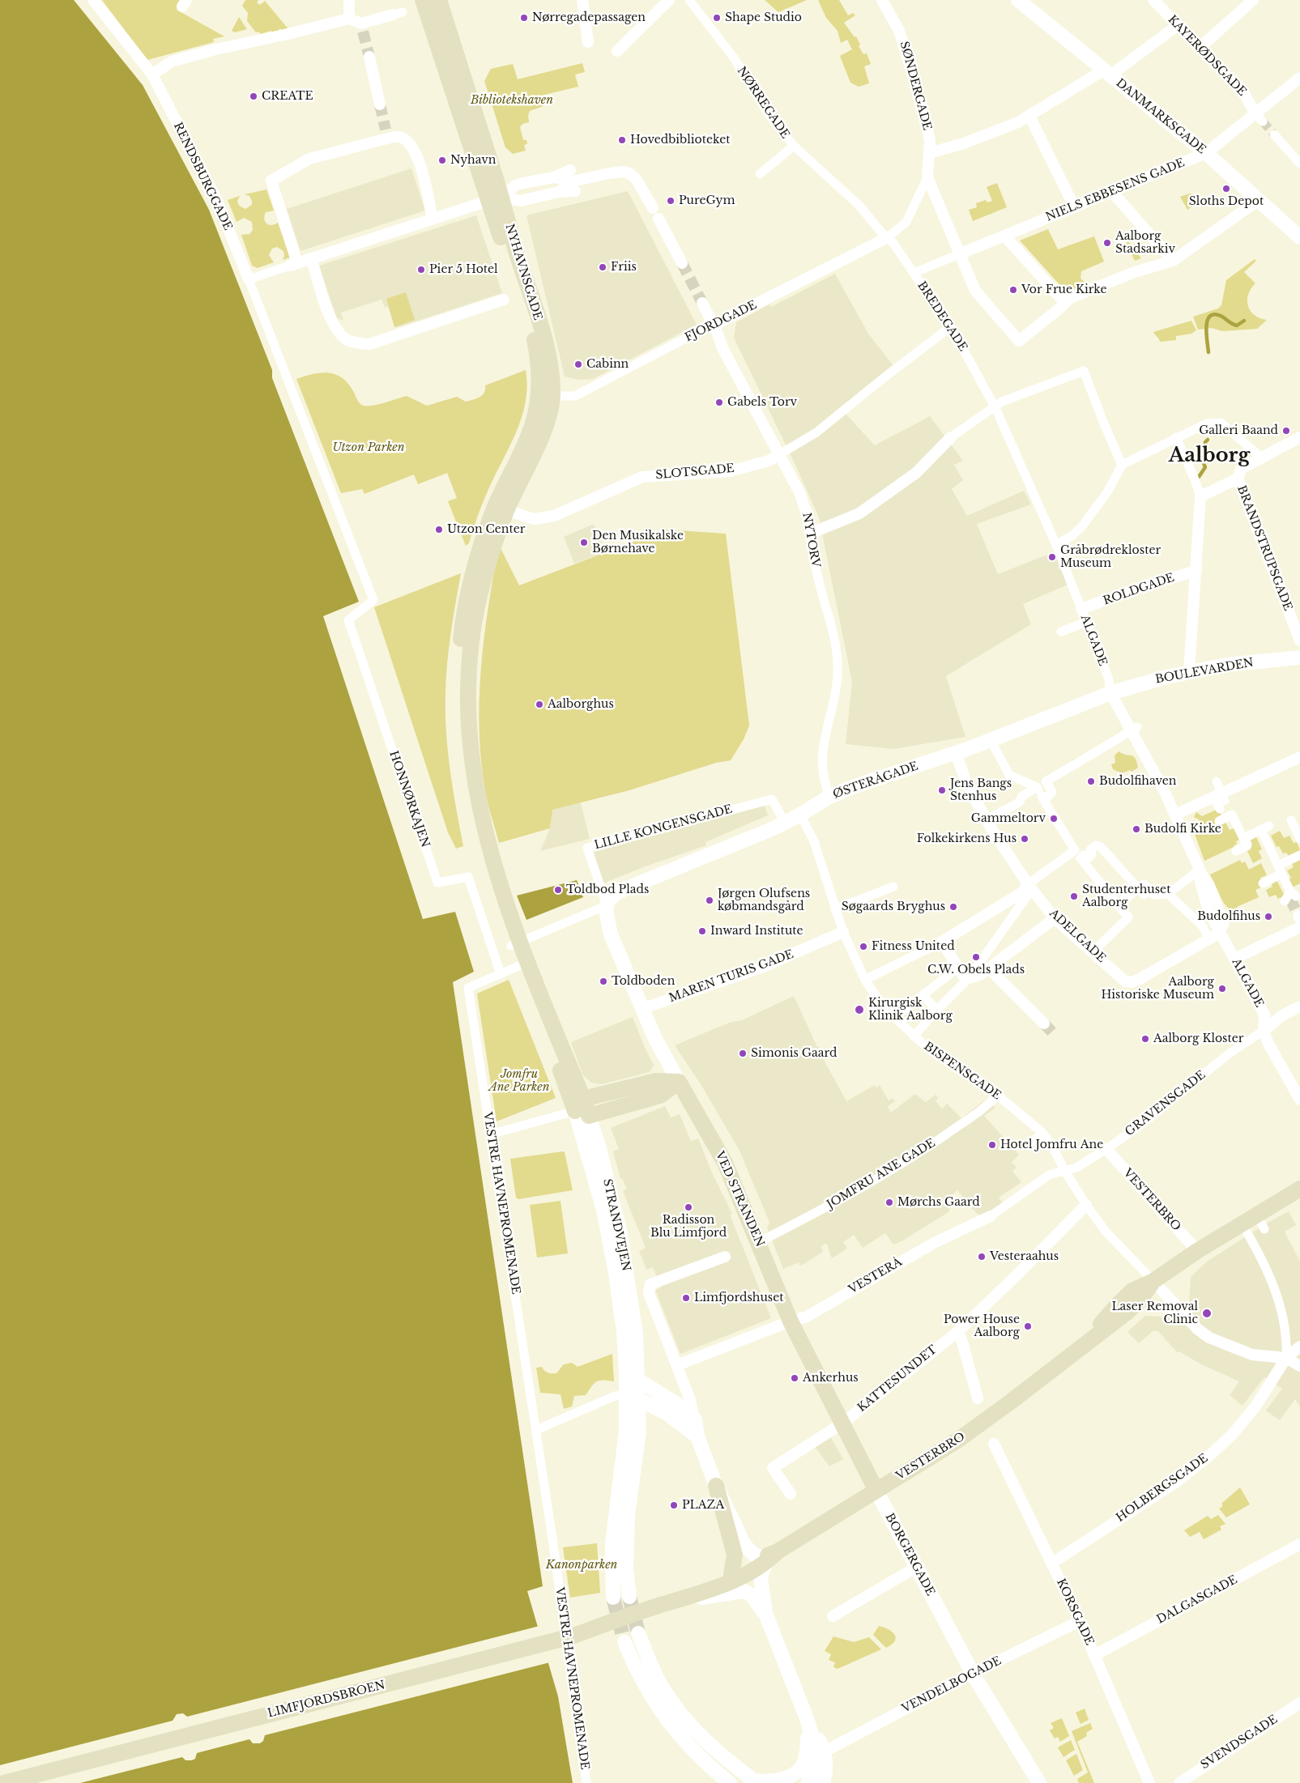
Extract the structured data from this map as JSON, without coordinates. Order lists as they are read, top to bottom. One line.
{"streets":{"main road":["NYHAVNSGADE","VED STRANDEN","VESTERBRO","STRANDVEJEN","BORGERGADE","LIMFJORDSBROEN"],"street":["KAYERØDSGADE","SØNDERGADE","NØRREGADE","DANMARKSGADE","RENDSBURGGADE","NIELS EBBESENS GADE","BREDEGADE","FJORDGADE","SLOTSGADE","NYTORV","BRANDSTRUPSGADE","ROLDGADE","ALGADE","BOULEVARDEN","ØSTERÅGADE","HONNØRKAJEN","LILLE KONGENSGADE","ADELGADE","MAREN TURIS GADE","BISPENSGADE","GRAVENSGADE","JOMFRU ANE GADE","VESTRE HAVNEPROMENADE","VESTERÅ","KATTESUNDET","HOLBERGSGADE","DALGASGADE","KORSGADE","VENDELBOGADE","SVENDSGADE"]},"crossings":[["KAYERØDSGADE","NIELS EBBESENS GADE"],["SØNDERGADE","NØRREGADE"],["SØNDERGADE","NIELS EBBESENS GADE"],["SØNDERGADE","BREDEGADE"],["SØNDERGADE","FJORDGADE"],["NØRREGADE","BREDEGADE"],["NØRREGADE","FJORDGADE"],["DANMARKSGADE","NIELS EBBESENS GADE"],["RENDSBURGGADE","HONNØRKAJEN"],["NIELS EBBESENS GADE","BREDEGADE"],["NYHAVNSGADE","FJORDGADE"],["NYHAVNSGADE","SLOTSGADE"],["NYHAVNSGADE","STRANDVEJEN"],["BREDEGADE","FJORDGADE"],["BREDEGADE","ALGADE"],["FJORDGADE","NYTORV"],["SLOTSGADE","NYTORV"],["NYTORV","ØSTERÅGADE"],["ROLDGADE","ALGADE"],["ALGADE","BOULEVARDEN"],["ALGADE","ØSTERÅGADE"],["ALGADE","ADELGADE"],["ALGADE","GRAVENSGADE"],["BOULEVARDEN","ØSTERÅGADE"],["ØSTERÅGADE","LILLE KONGENSGADE"],["ØSTERÅGADE","ADELGADE"],["ØSTERÅGADE","BISPENSGADE"],["ØSTERÅGADE","VED STRANDEN"],["HONNØRKAJEN","VESTRE HAVNEPROMENADE"],["LILLE KONGENSGADE","VED STRANDEN"],["MAREN TURIS GADE","BISPENSGADE"],["MAREN TURIS GADE","VED STRANDEN"],["BISPENSGADE","GRAVENSGADE"],["BISPENSGADE","JOMFRU ANE GADE"],["BISPENSGADE","VESTERBRO"],["BISPENSGADE","VESTERÅ"],["BISPENSGADE","KATTESUNDET"],["GRAVENSGADE","VESTERBRO"],["GRAVENSGADE","VESTERÅ"],["JOMFRU ANE GADE","VED STRANDEN"],["VED STRANDEN","VESTERÅ"],["VED STRANDEN","BORGERGADE"],["VESTERBRO","BORGERGADE"],["VESTERBRO","LIMFJORDSBROEN"],["VESTERÅ","BORGERGADE"],["KATTESUNDET","BORGERGADE"],["HOLBERGSGADE","KORSGADE"],["BORGERGADE","VENDELBOGADE"],["DALGASGADE","KORSGADE"],["KORSGADE","VENDELBOGADE"]],"districts":["Aalborg"],"parks":["Bibliotekshaven","Utzon Parken","Jomfru Ane Parken","Kanonparken"],"places":["Nørregadepassagen","Shape Studio","CREATE","Hovedbiblioteket","Nyhavn","Sloths Depot","PureGym","Aalborg Stadsarkiv","Friis","Pier 5 Hotel","Vor Frue Kirke","Cabinn","Gabels Torv","Galleri Baand","Utzon Center","Den Musikalske Børnehave","Gråbrødrekloster Museum","Aalborghus","Budolfihaven","Jens Bangs Stenhus","Gammeltorv","Budolfi Kirke","Folkekirkens Hus","Toldbod Plads","Studenterhuset Aalborg","Jørgen Olufsens købmandsgård","Søgaards Bryghus","Budolfihus","Inward Institute","Fitness United","C.W. Obels Plads","Toldboden","Aalborg Historiske Museum","Kirurgisk Klinik Aalborg","Aalborg Kloster","Simonis Gaard","Hotel Jomfru Ane","Mørchs Gaard","Radisson Blu Limfjord","Vesteraahus","Limfjordshuset","Laser Removal Clinic","Power House Aalborg","Ankerhus","PLAZA"]}
